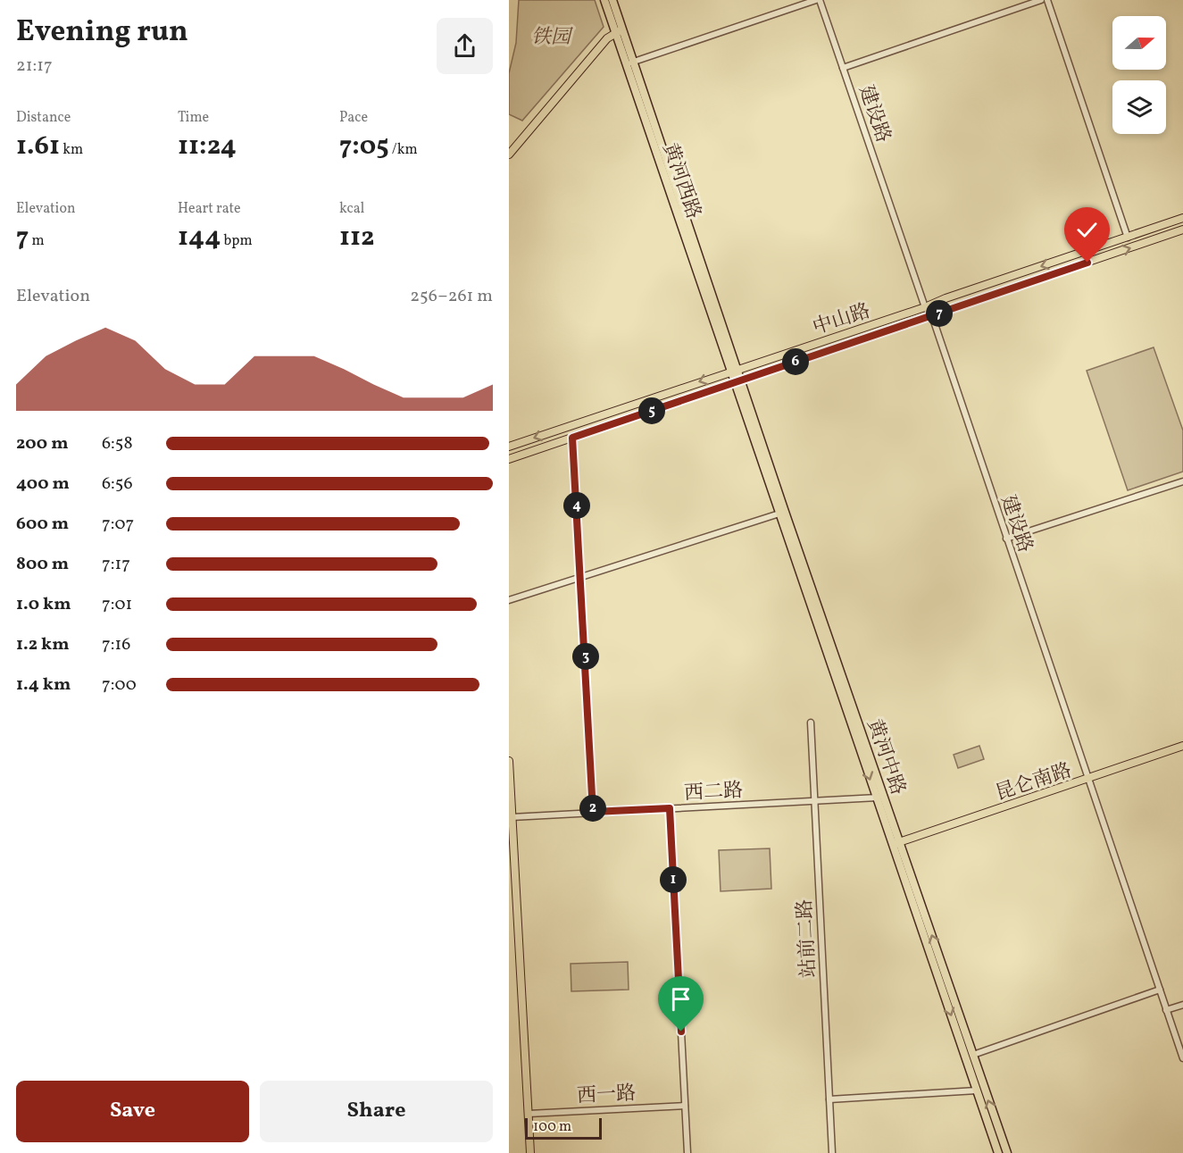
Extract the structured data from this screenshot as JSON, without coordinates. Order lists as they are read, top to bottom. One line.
{"streets":{"highway":["黄河西路","黄河中路"],"main road":["中山路","昆仑南路"],"street":["建设路","西二路","站前二路","西一路"]},"crossings":[["建设路","中山路"],["建设路","昆仑南路"],["黄河西路","中山路"],["黄河西路","黄河中路"],["中山路","黄河中路"],["黄河中路","昆仑南路"],["黄河中路","西二路"],["西二路","站前二路"]],"parks":["铁园"],"scale_bar":"100 m","north":"right","page":{"heading":["Evening run","21:17"],"stats":[["Distance","1.61 km"],["Time","11:24"],["Pace","7:05 /km"],["Elevation","7 m"],["Heart rate","144 bpm"],["kcal","112"]],"chart":["Elevation","256–261 m"],"pins":["7","6","5","4","3","2","1"],"list":[{"name":"200 m","note":"6:58"},{"name":"400 m","note":"6:56"},{"name":"600 m","note":"7:07"},{"name":"800 m","note":"7:17"},{"name":"1.0 km","note":"7:01"},{"name":"1.2 km","note":"7:16"},{"name":"1.4 km","note":"7:00"}],"buttons":["Save","Share"],"scale":"100 m"}}
